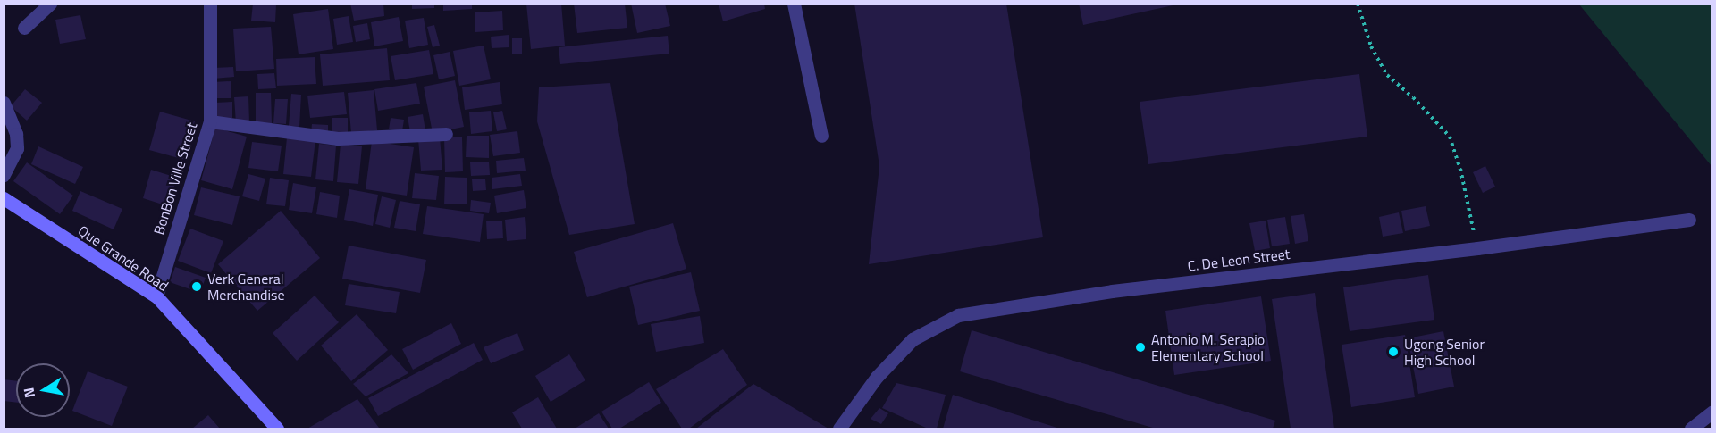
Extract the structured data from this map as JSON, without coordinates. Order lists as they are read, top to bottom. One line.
{"streets":{"main road":["Que Grande Road"],"street":["BonBon Ville Street","C. De Leon Street"]},"crossings":[["BonBon Ville Street","Que Grande Road"]],"places":["Verk General Merchandise","Antonio M. Serapio Elementary School","Ugong Senior High School"],"north":"left"}
